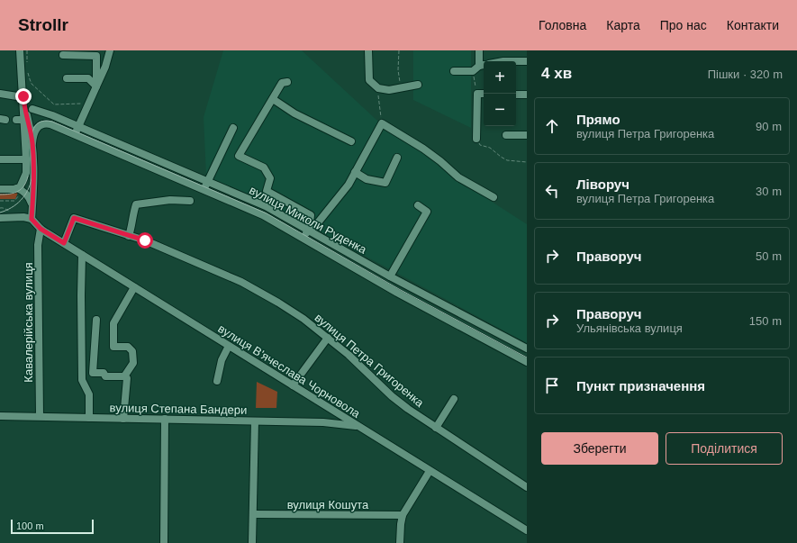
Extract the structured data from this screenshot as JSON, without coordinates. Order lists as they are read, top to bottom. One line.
{"streets":{"street":["вулиця Миколи Руденка","Кавалерійська вулиця","вулиця Петра Григоренка","вулиця В'ячеслава Чорновола","вулиця Степана Бандери","вулиця Кошута"]},"crossings":[["Кавалерійська вулиця","вулиця В'ячеслава Чорновола"],["Кавалерійська вулиця","вулиця Степана Бандери"],["вулиця Петра Григоренка","вулиця В'ячеслава Чорновола"],["вулиця В'ячеслава Чорновола","вулиця Степана Бандери"]],"scale_bar":"100 m","page":{"header":"Strollr","nav":["Головна","Карта","Про нас","Контакти"],"heading":["4 хв","Пішки · 320 m"],"map_buttons":["+","−"],"list":[["Прямо","вулиця Петра Григоренка","90 m"],["Ліворуч","вулиця Петра Григоренка","30 m"],["Праворуч","50 m"],["Праворуч","Ульянівська вулиця","150 m"],"Пункт призначення"],"buttons":["Зберегти","Поділитися"],"scale":"100 m"}}
